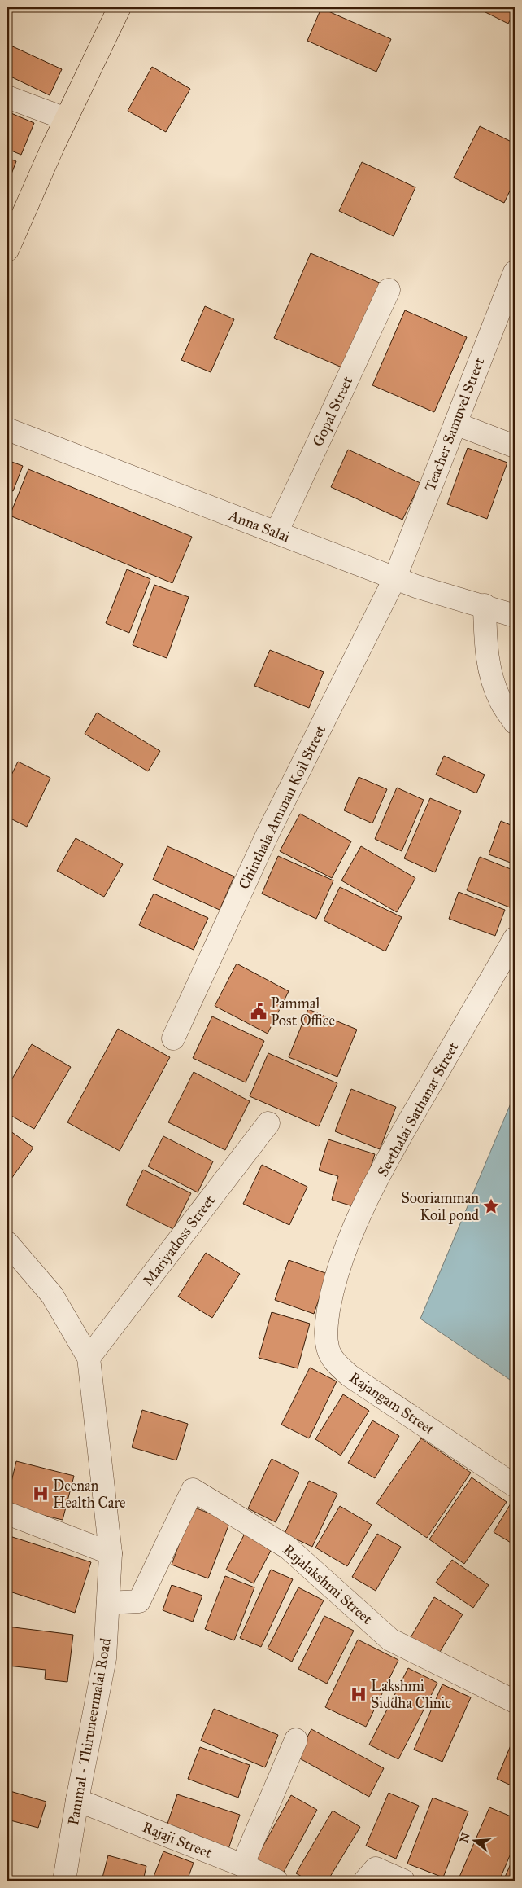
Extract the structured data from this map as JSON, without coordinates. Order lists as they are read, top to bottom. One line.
{"streets":{"street":["Gopal Street","Teacher Samuvel Street","Anna Salai","Chinthala Amman Koil Street","Seethalai Sathanar Street","Mariyadoss Street","Rajangam Street","Rajalakshmi Street","Pammal - Thiruneermalai Road","Rajaji Street"]},"crossings":[["Gopal Street","Anna Salai"],["Teacher Samuvel Street","Anna Salai"],["Teacher Samuvel Street","Chinthala Amman Koil Street"],["Anna Salai","Chinthala Amman Koil Street"],["Seethalai Sathanar Street","Rajangam Street"],["Mariyadoss Street","Pammal - Thiruneermalai Road"],["Rajalakshmi Street","Pammal - Thiruneermalai Road"],["Pammal - Thiruneermalai Road","Rajaji Street"]],"places":{"public building":["Pammal Post Office"],"place":["Sooriamman Koil pond"],"hospital":["Deenan Health Care","Lakshmi Siddha Clinic"]},"north":"left"}
